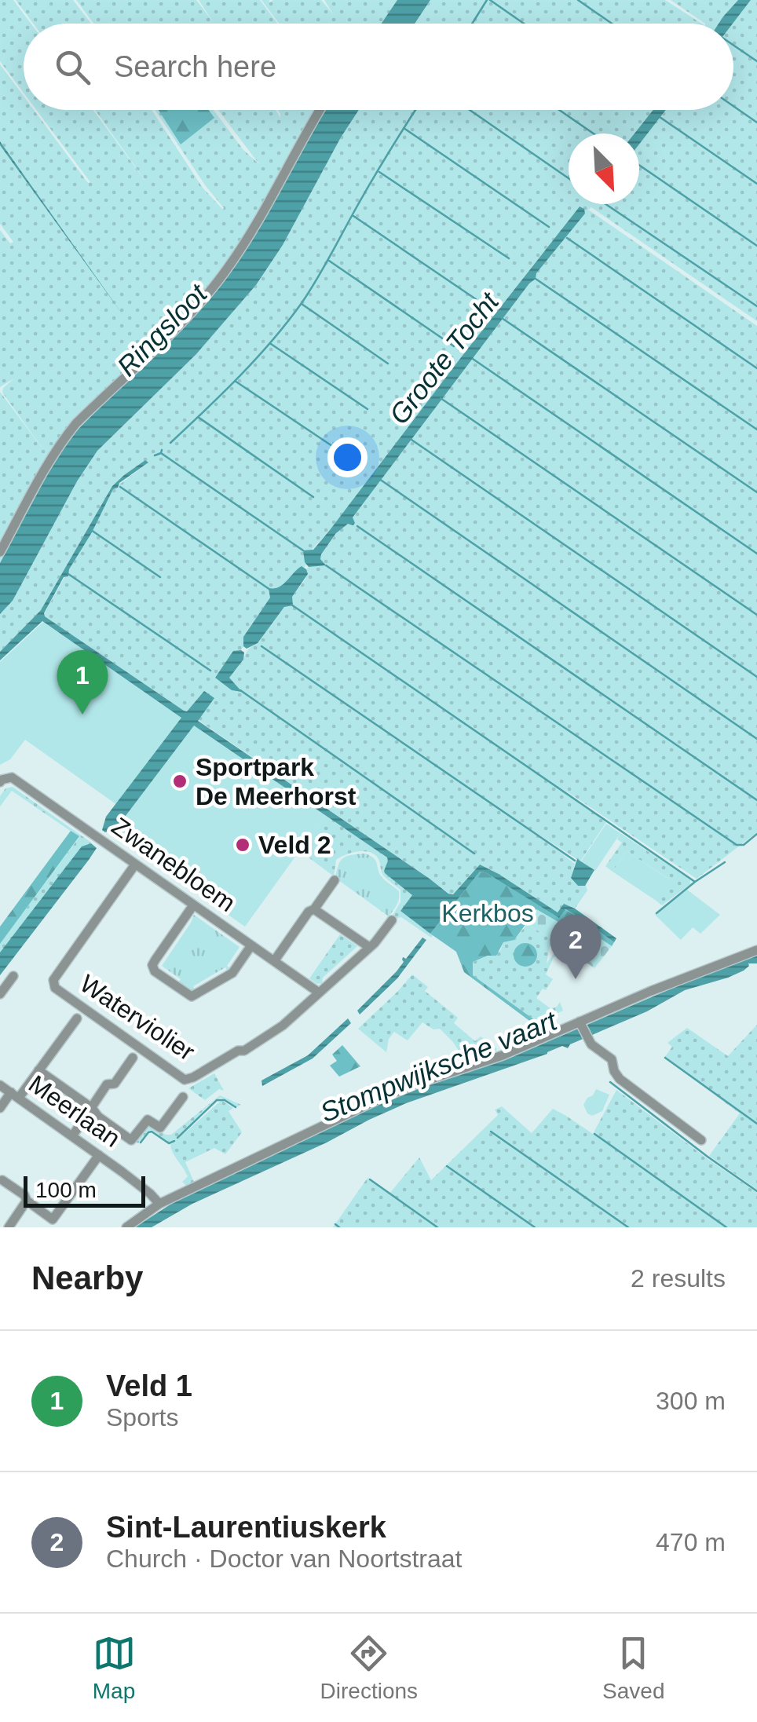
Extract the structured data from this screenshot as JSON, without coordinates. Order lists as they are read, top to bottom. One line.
{"streets":{"street":["Zwanebloem","Waterviolier","Meerlaan"]},"crossings":[["Zwanebloem","Waterviolier"]],"water":["Ringsloot","Groote Tocht","Stompwijksche vaart"],"parks":["Kerkbos"],"places":["Sportpark De Meerhorst","Veld 2"],"scale_bar":"100 m","north":"bottom right","page":{"search":"Search here","pins":["1","2"],"scale":"100 m","heading":["Nearby","2 results"],"list":[{"mark":"1","name":"Veld 1","note":"Sports","value":"300 m"},{"mark":"2","name":"Sint-Laurentiuskerk","note":"Church · Doctor van Noortstraat","value":"470 m"}],"nav":["Map","Directions","Saved"]}}
